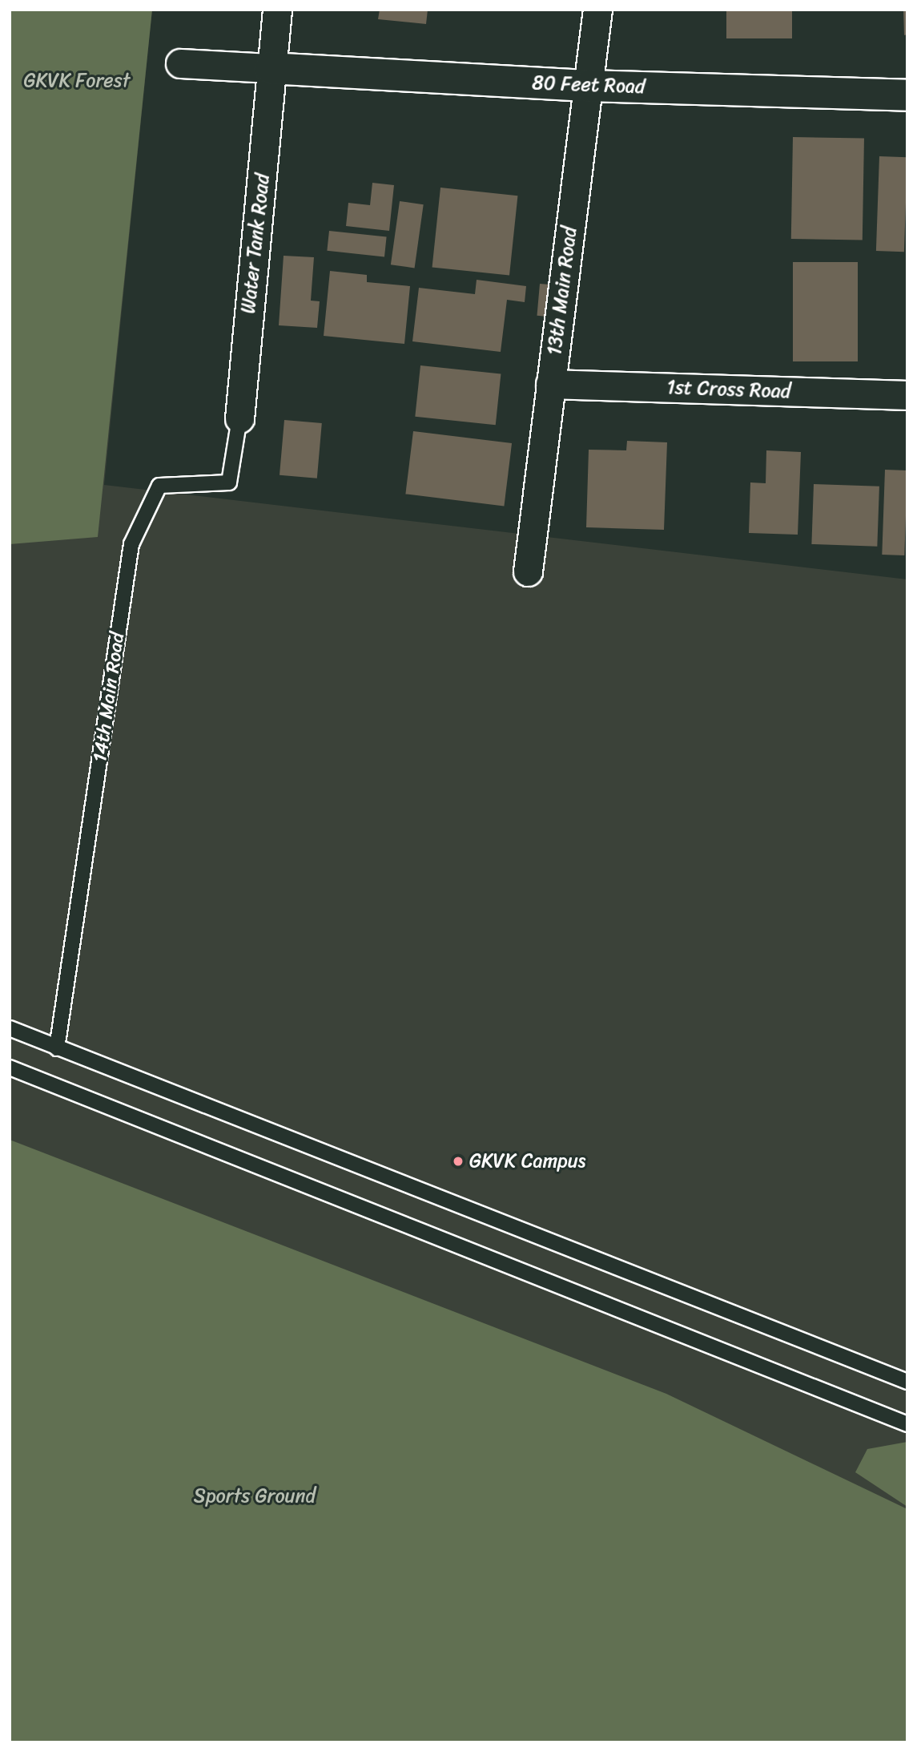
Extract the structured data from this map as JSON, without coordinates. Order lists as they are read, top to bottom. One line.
{"streets":{"street":["80 Feet Road","Water Tank Road","13th Main Road","1st Cross Road"],"lane":["14th Main Road"]},"crossings":[["80 Feet Road","Water Tank Road"],["80 Feet Road","13th Main Road"],["Water Tank Road","14th Main Road"],["13th Main Road","1st Cross Road"]],"parks":["GKVK Forest","Sports Ground"],"places":["GKVK Campus"]}
